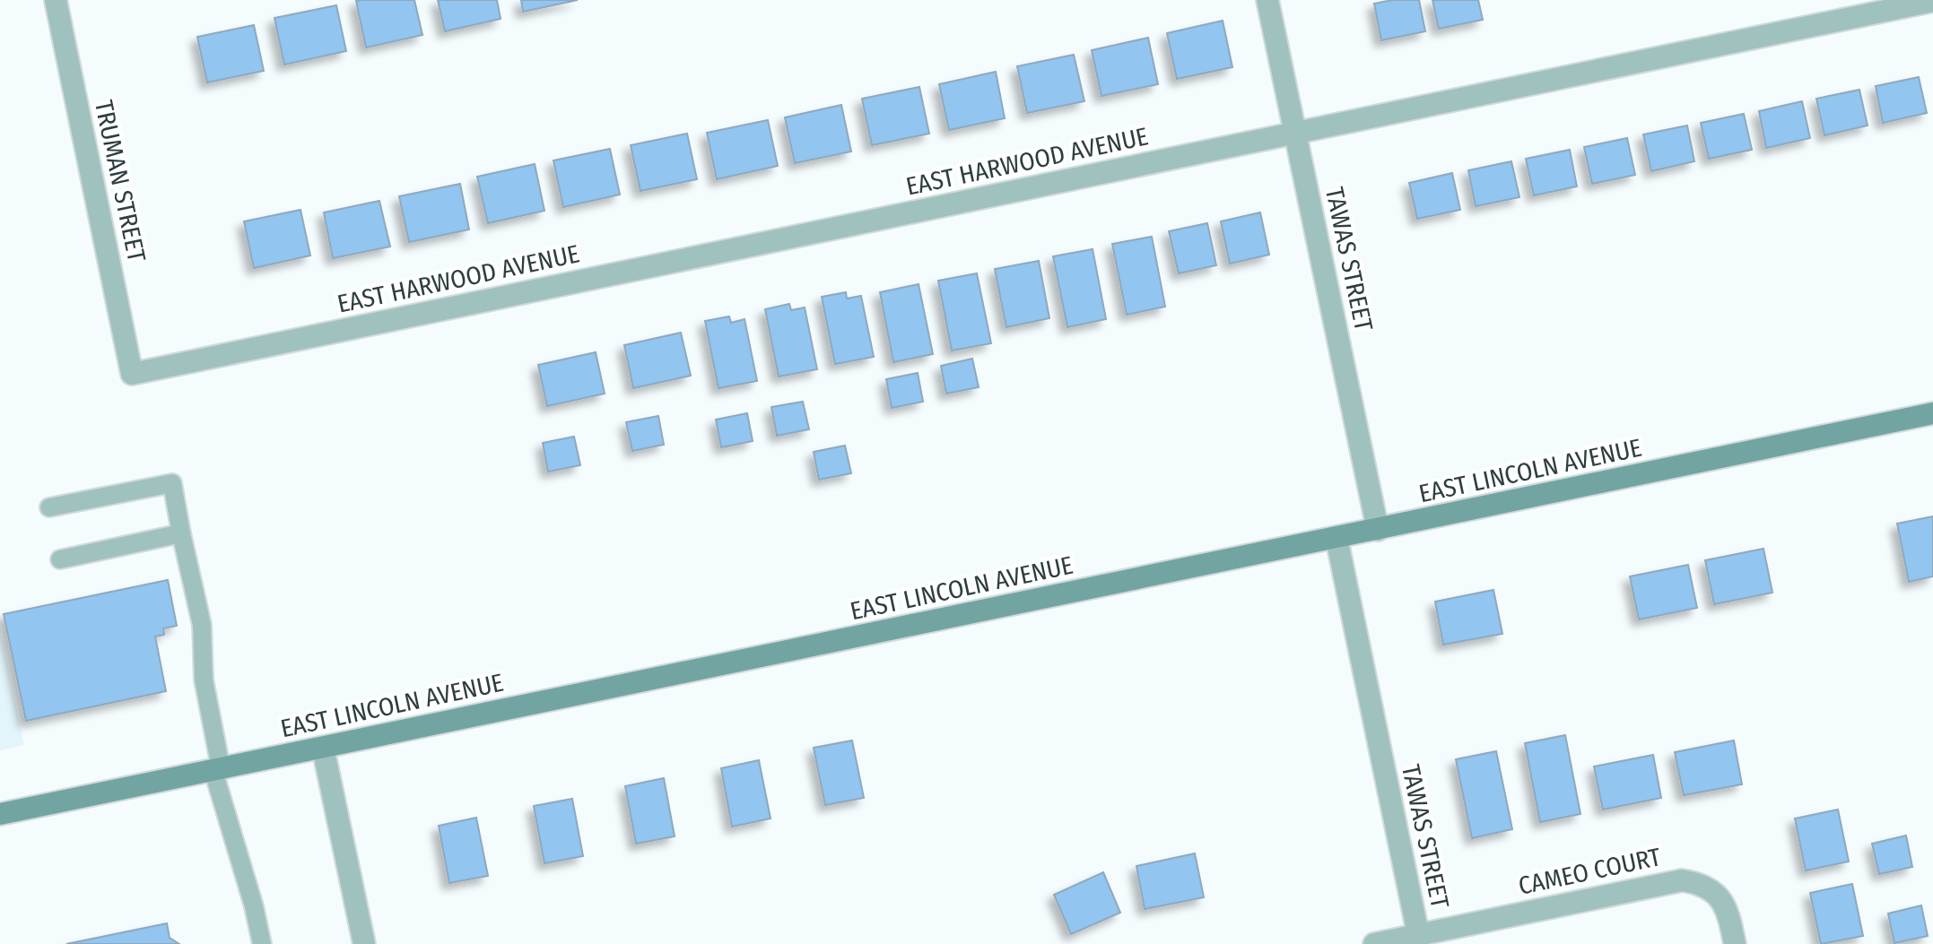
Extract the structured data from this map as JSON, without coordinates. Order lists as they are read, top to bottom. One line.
{"streets":{"street":["EAST HARWOOD AVENUE","TRUMAN STREET","TAWAS STREET","EAST LINCOLN AVENUE","CAMEO COURT"]},"crossings":[["EAST HARWOOD AVENUE","TRUMAN STREET"],["EAST HARWOOD AVENUE","TAWAS STREET"],["TAWAS STREET","EAST LINCOLN AVENUE"],["TAWAS STREET","CAMEO COURT"]]}
